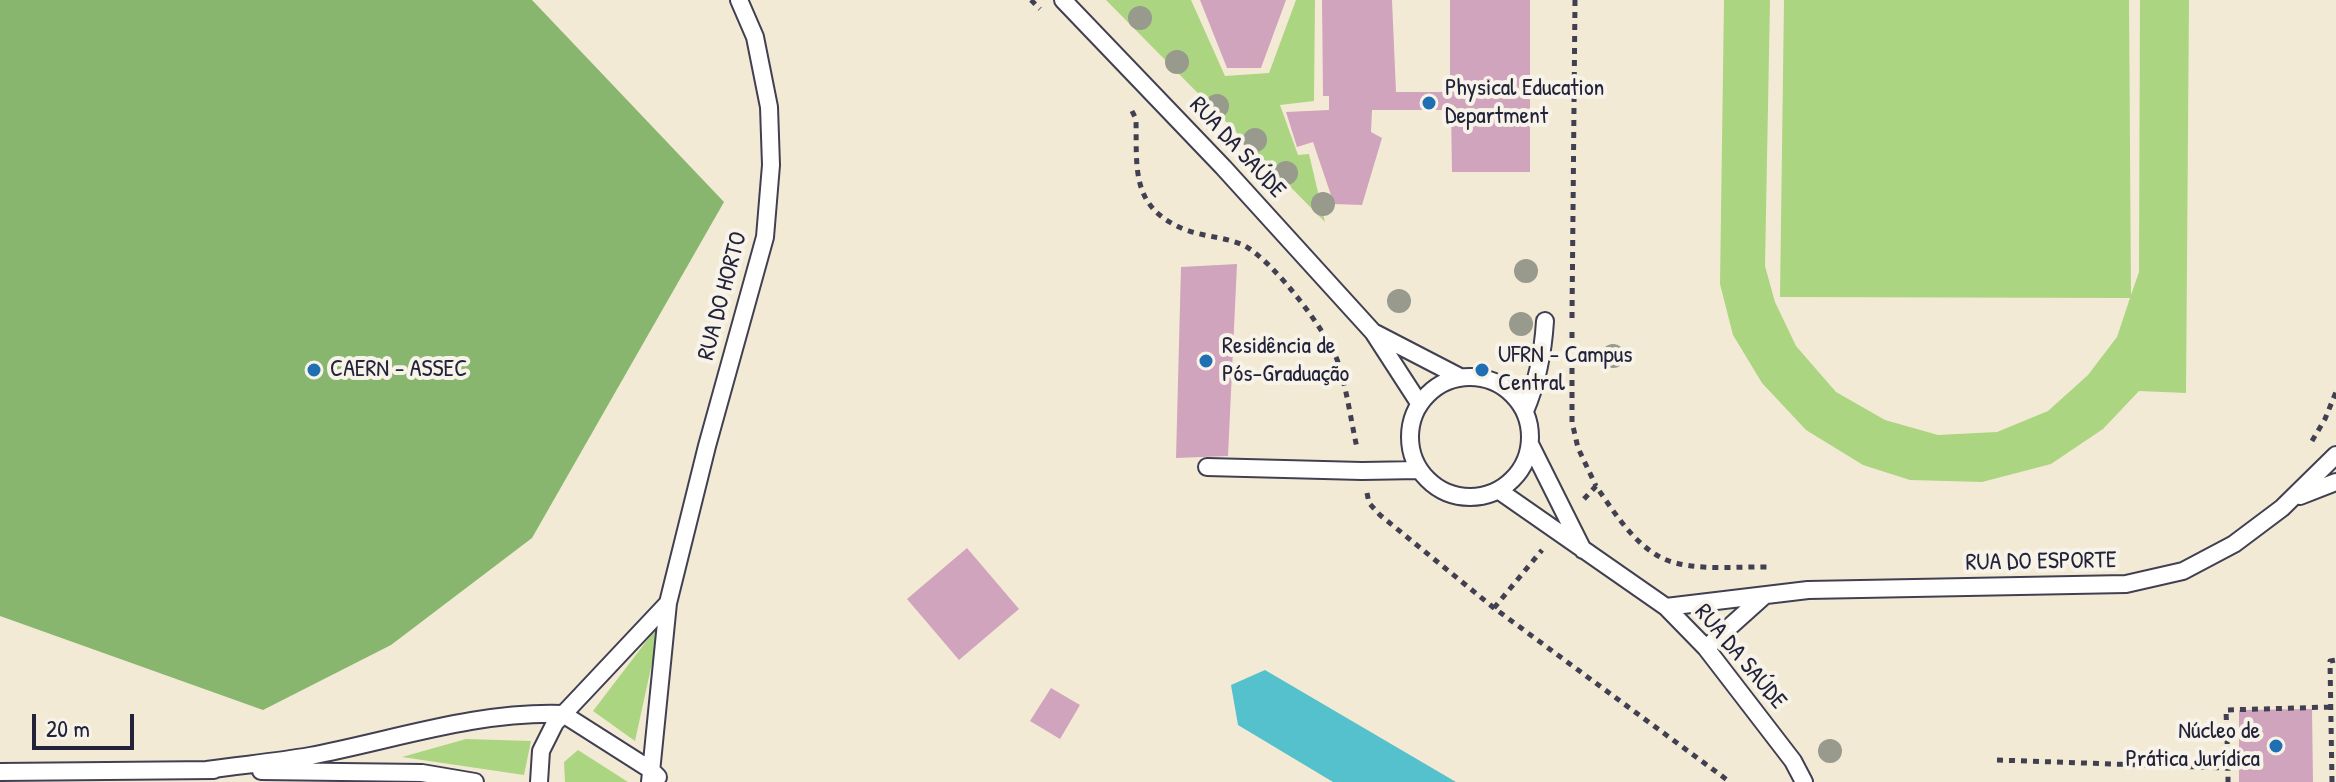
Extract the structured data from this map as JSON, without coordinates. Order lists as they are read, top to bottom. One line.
{"streets":{"lane":["RUA DA SAÚDE","RUA DO HORTO","RUA DO ESPORTE"]},"crossings":[["RUA DA SAÚDE","RUA DO ESPORTE"]],"places":["Physical Education Department","Residência de Pós-Graduação","CAERN - ASSEC","UFRN - Campus Central","Núcleo de Prática Jurídica"],"scale_bar":"20 m"}
